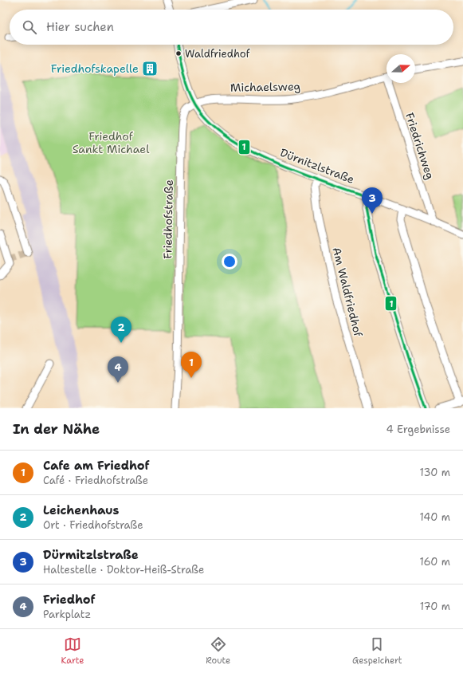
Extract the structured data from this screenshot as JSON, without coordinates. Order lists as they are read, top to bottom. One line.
{"streets":{"street":["Michaelsweg","Friedrichweg","Dürnitzlstraße","Friedhofstraße","Am Waldfriedhof"]},"crossings":[["Michaelsweg","Dürnitzlstraße"],["Michaelsweg","Friedhofstraße"],["Friedrichweg","Dürnitzlstraße"],["Dürnitzlstraße","Friedhofstraße"],["Dürnitzlstraße","Am Waldfriedhof"]],"parks":["Friedhof Sankt Michael"],"places":{"other":["Waldfriedhof"],"building":["Friedhofskapelle"]},"lines":["transit line 1"],"north":"right","page":{"search":"Hier suchen","pins":["3","2","1","4"],"heading":["In der Nähe","4 Ergebnisse"],"list":[{"mark":"1","name":"Cafe am Friedhof","note":"Café · Friedhofstraße","value":"130 m"},{"mark":"2","name":"Leichenhaus","note":"Ort · Friedhofstraße","value":"140 m"},{"mark":"3","name":"Dürmitzlstraße","note":"Haltestelle · Doktor-Heiß-Straße","value":"160 m"},{"mark":"4","name":"Friedhof","note":"Parkplatz","value":"170 m"}],"nav":["Karte","Route","Gespeichert"]}}
